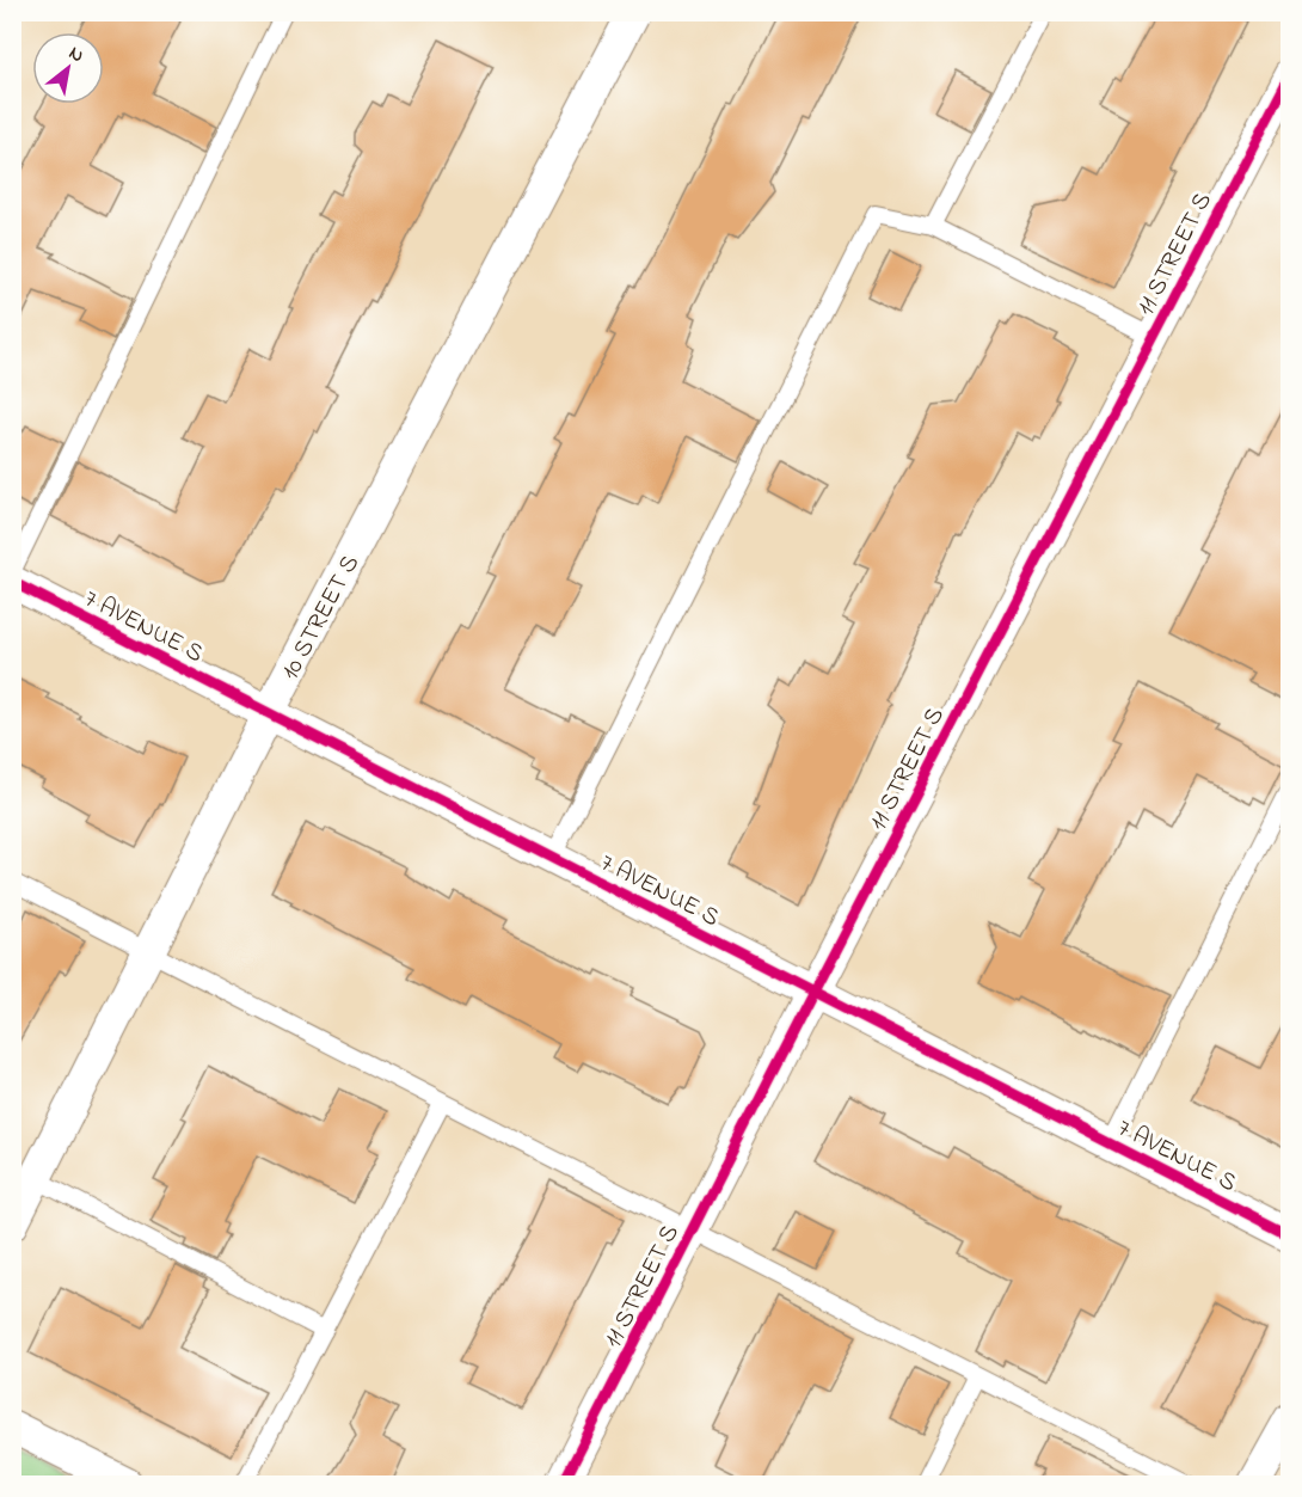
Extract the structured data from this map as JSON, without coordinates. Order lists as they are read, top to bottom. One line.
{"streets":{"street":["11 STREET S","10 STREET S","7 AVENUE S"]},"crossings":[["11 STREET S","7 AVENUE S"],["10 STREET S","7 AVENUE S"]],"north":"top right"}
